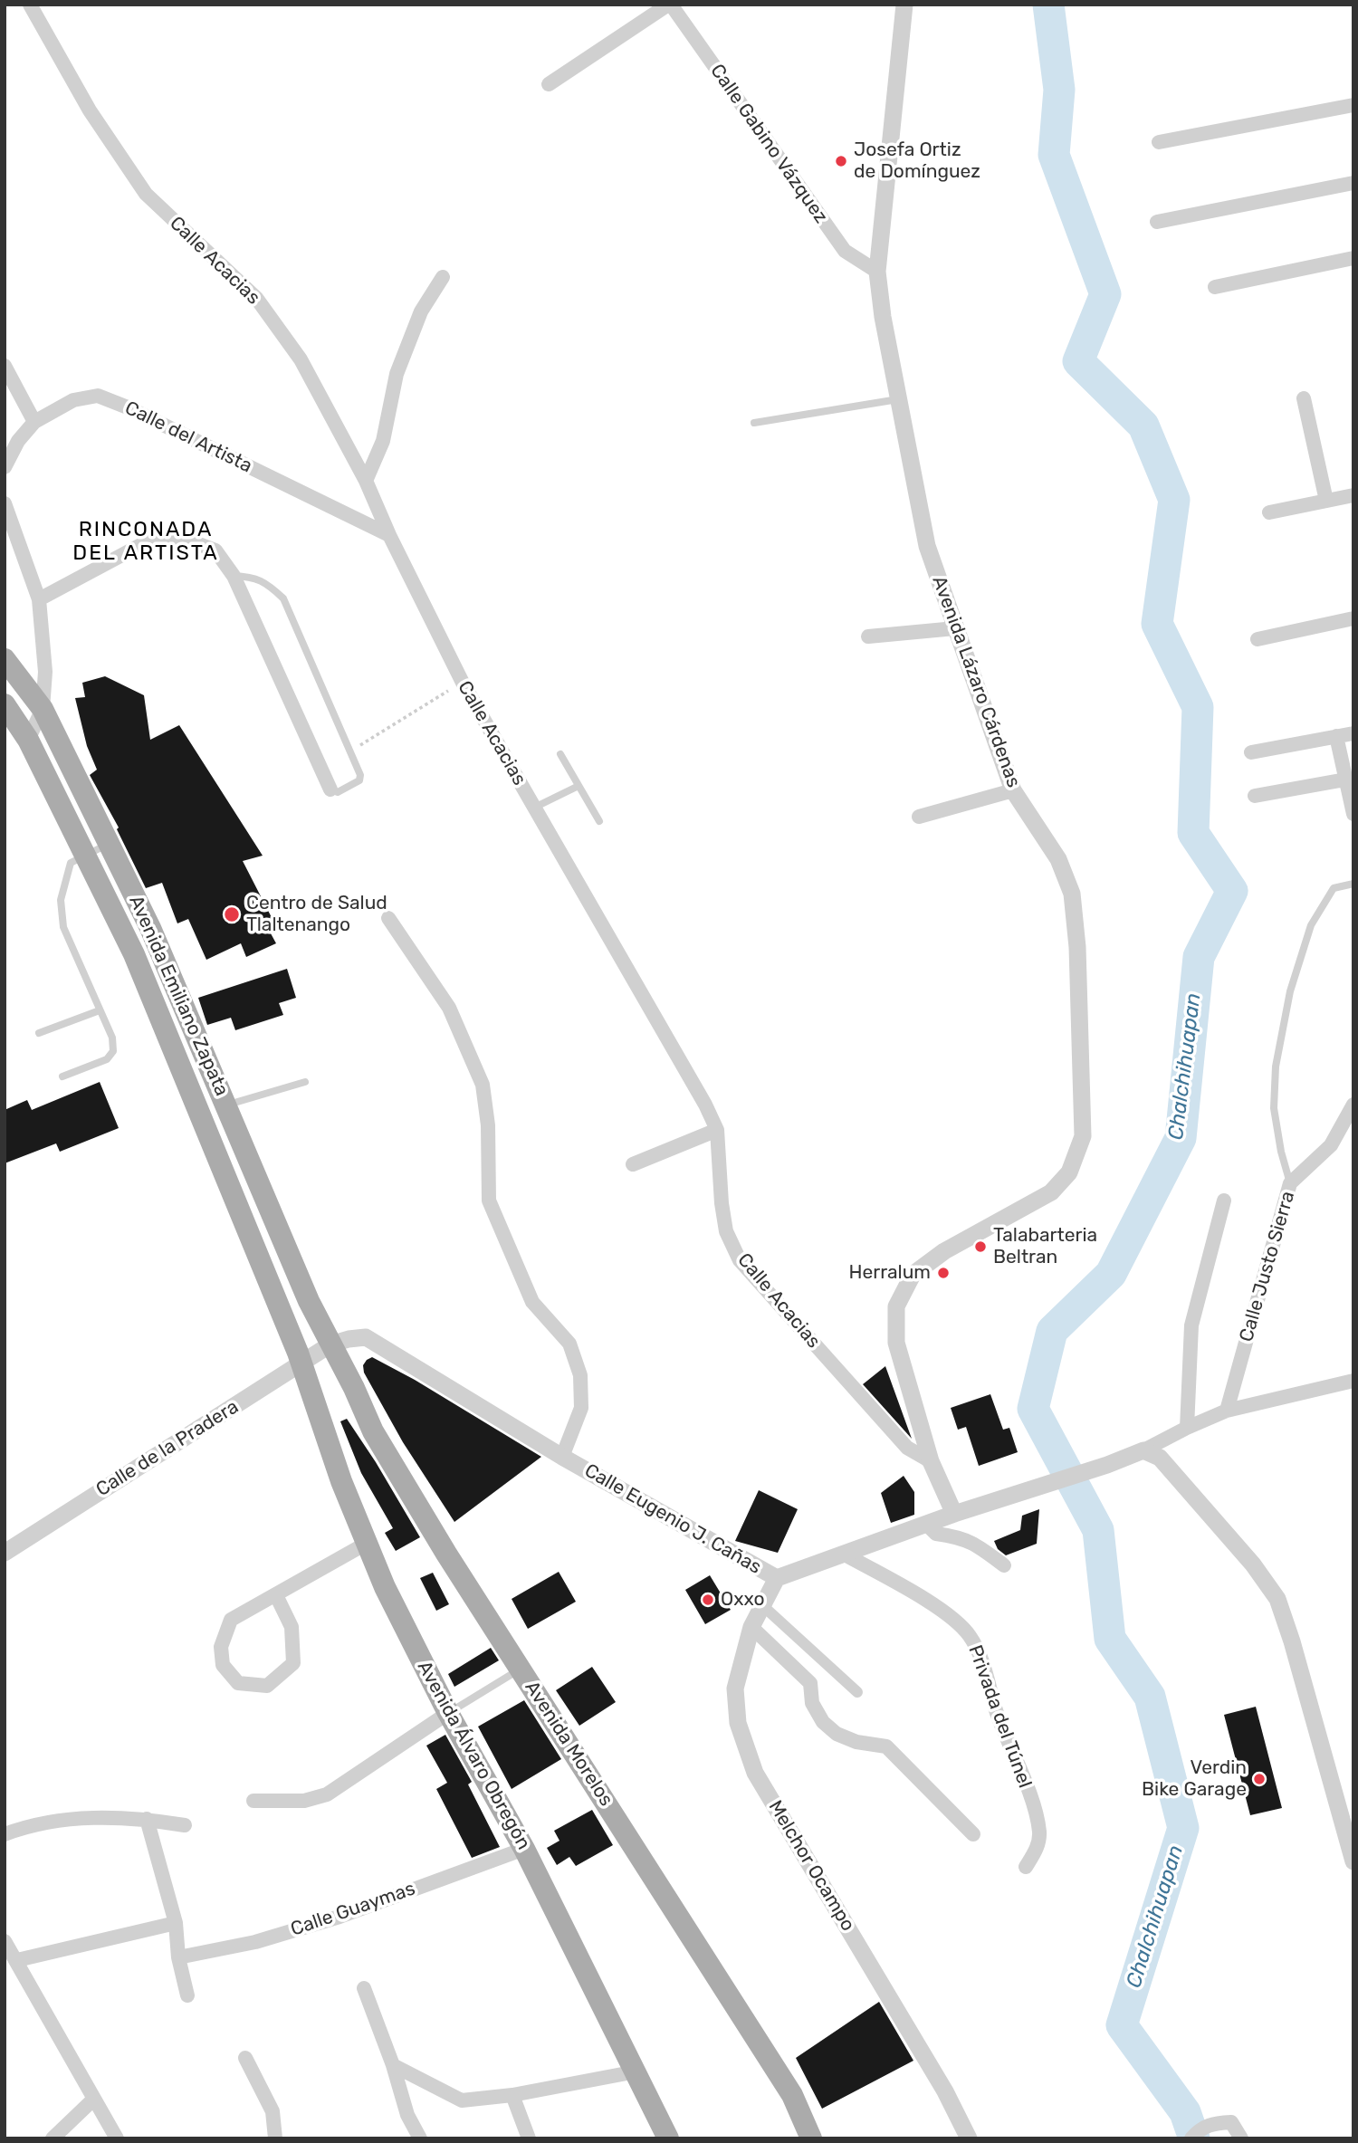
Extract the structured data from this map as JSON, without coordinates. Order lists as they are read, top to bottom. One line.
{"streets":{"main road":["Avenida Emiliano Zapata","Avenida Morelos","Avenida Álvaro Obregón"],"street":["Calle Gabino Vázquez","Calle Acacias","Calle del Artista","Avenida Lázaro Cárdenas","Calle Justo Sierra","Calle de la Pradera","Calle Eugenio J. Cañas","Privada del Túnel","Melchor Ocampo","Calle Guaymas"]},"crossings":[["Calle Gabino Vázquez","Avenida Lázaro Cárdenas"],["Calle Acacias","Calle del Artista"],["Calle Acacias","Avenida Lázaro Cárdenas"],["Avenida Lázaro Cárdenas","Calle Eugenio J. Cañas"],["Avenida Emiliano Zapata","Calle de la Pradera"],["Avenida Emiliano Zapata","Calle Eugenio J. Cañas"],["Avenida Emiliano Zapata","Avenida Morelos"],["Avenida Emiliano Zapata","Avenida Álvaro Obregón"],["Calle de la Pradera","Calle Eugenio J. Cañas"],["Calle de la Pradera","Avenida Morelos"],["Calle de la Pradera","Avenida Álvaro Obregón"],["Calle Eugenio J. Cañas","Privada del Túnel"],["Calle Eugenio J. Cañas","Avenida Morelos"],["Calle Eugenio J. Cañas","Melchor Ocampo"],["Avenida Álvaro Obregón","Calle Guaymas"]],"districts":["RINCONADA DEL ARTISTA"],"water":["Chalchihuapan"],"places":["Josefa Ortiz de Domínguez","Centro de Salud Tlaltenango","Talabarteria Beltran","Herralum","Oxxo","Verdin Bike Garage"]}
